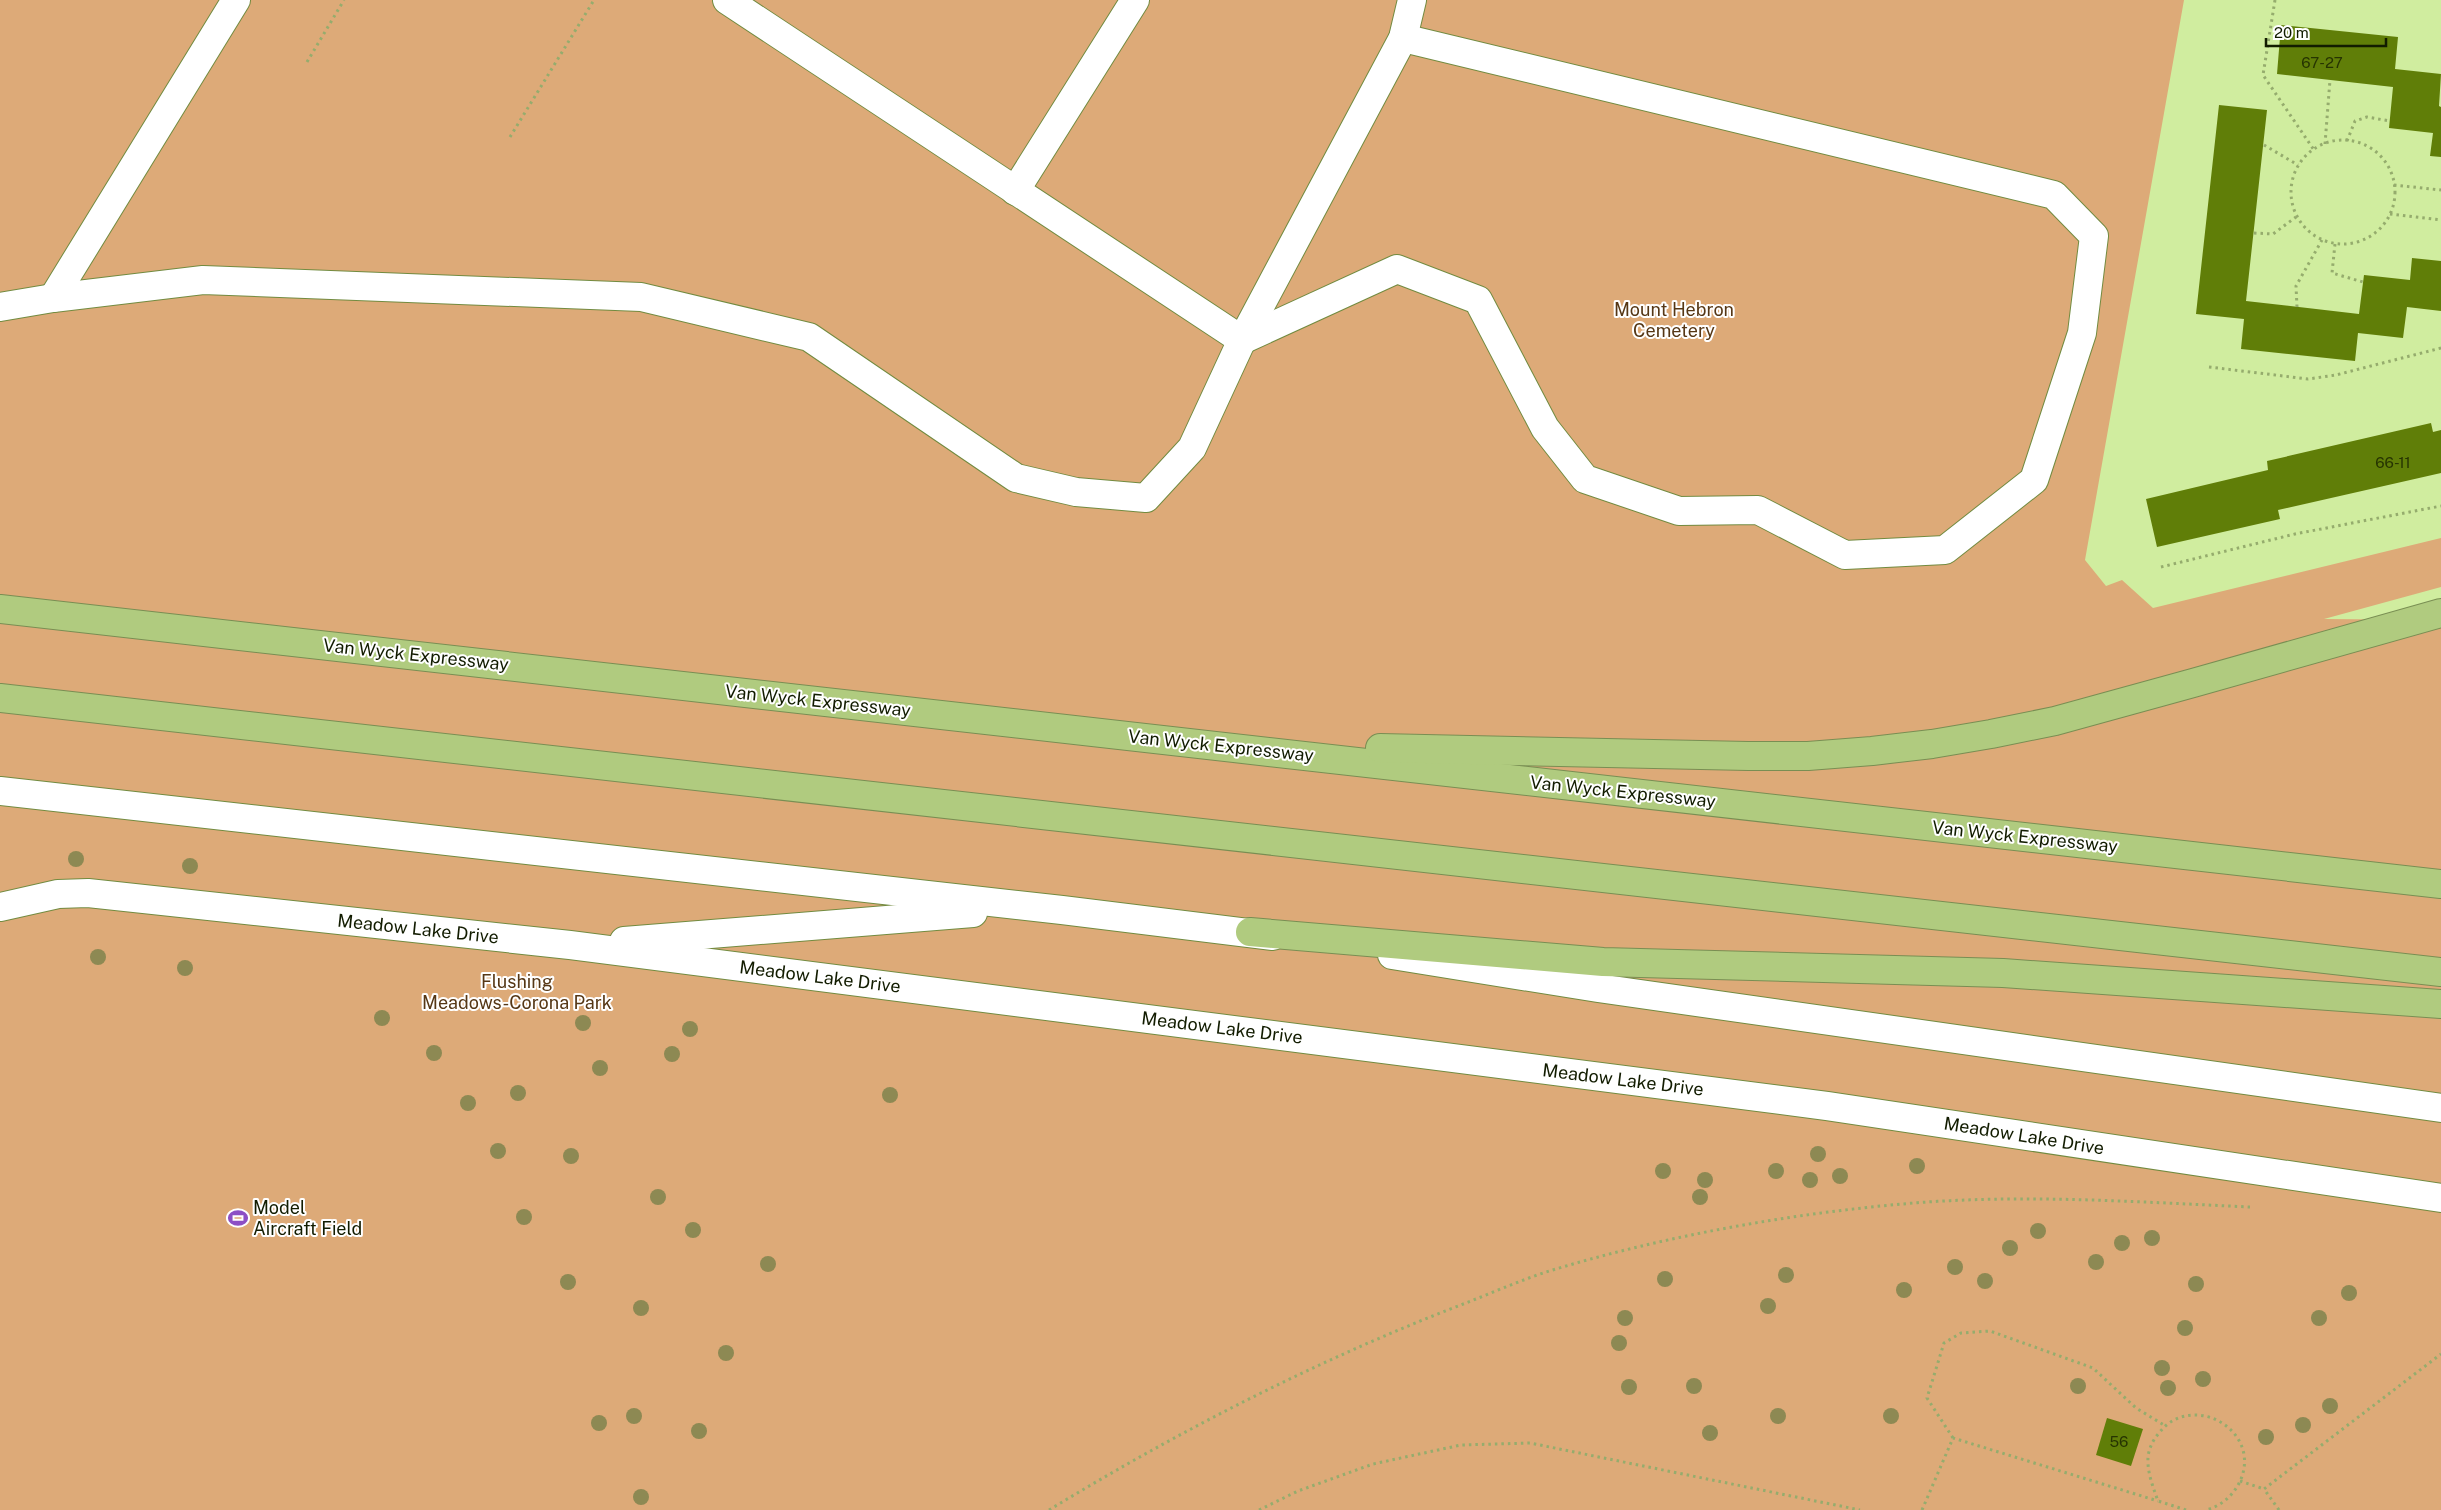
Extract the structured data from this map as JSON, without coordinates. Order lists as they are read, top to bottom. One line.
{"streets":{"highway":["Van Wyck Expressway"],"street":["Meadow Lake Drive"]},"parks":["Mount Hebron Cemetery","Flushing Meadows-Corona Park"],"places":{"sports":["Model Aircraft Field"]},"house_numbers":["67-27","66-11","56"],"scale_bar":"20 m"}
